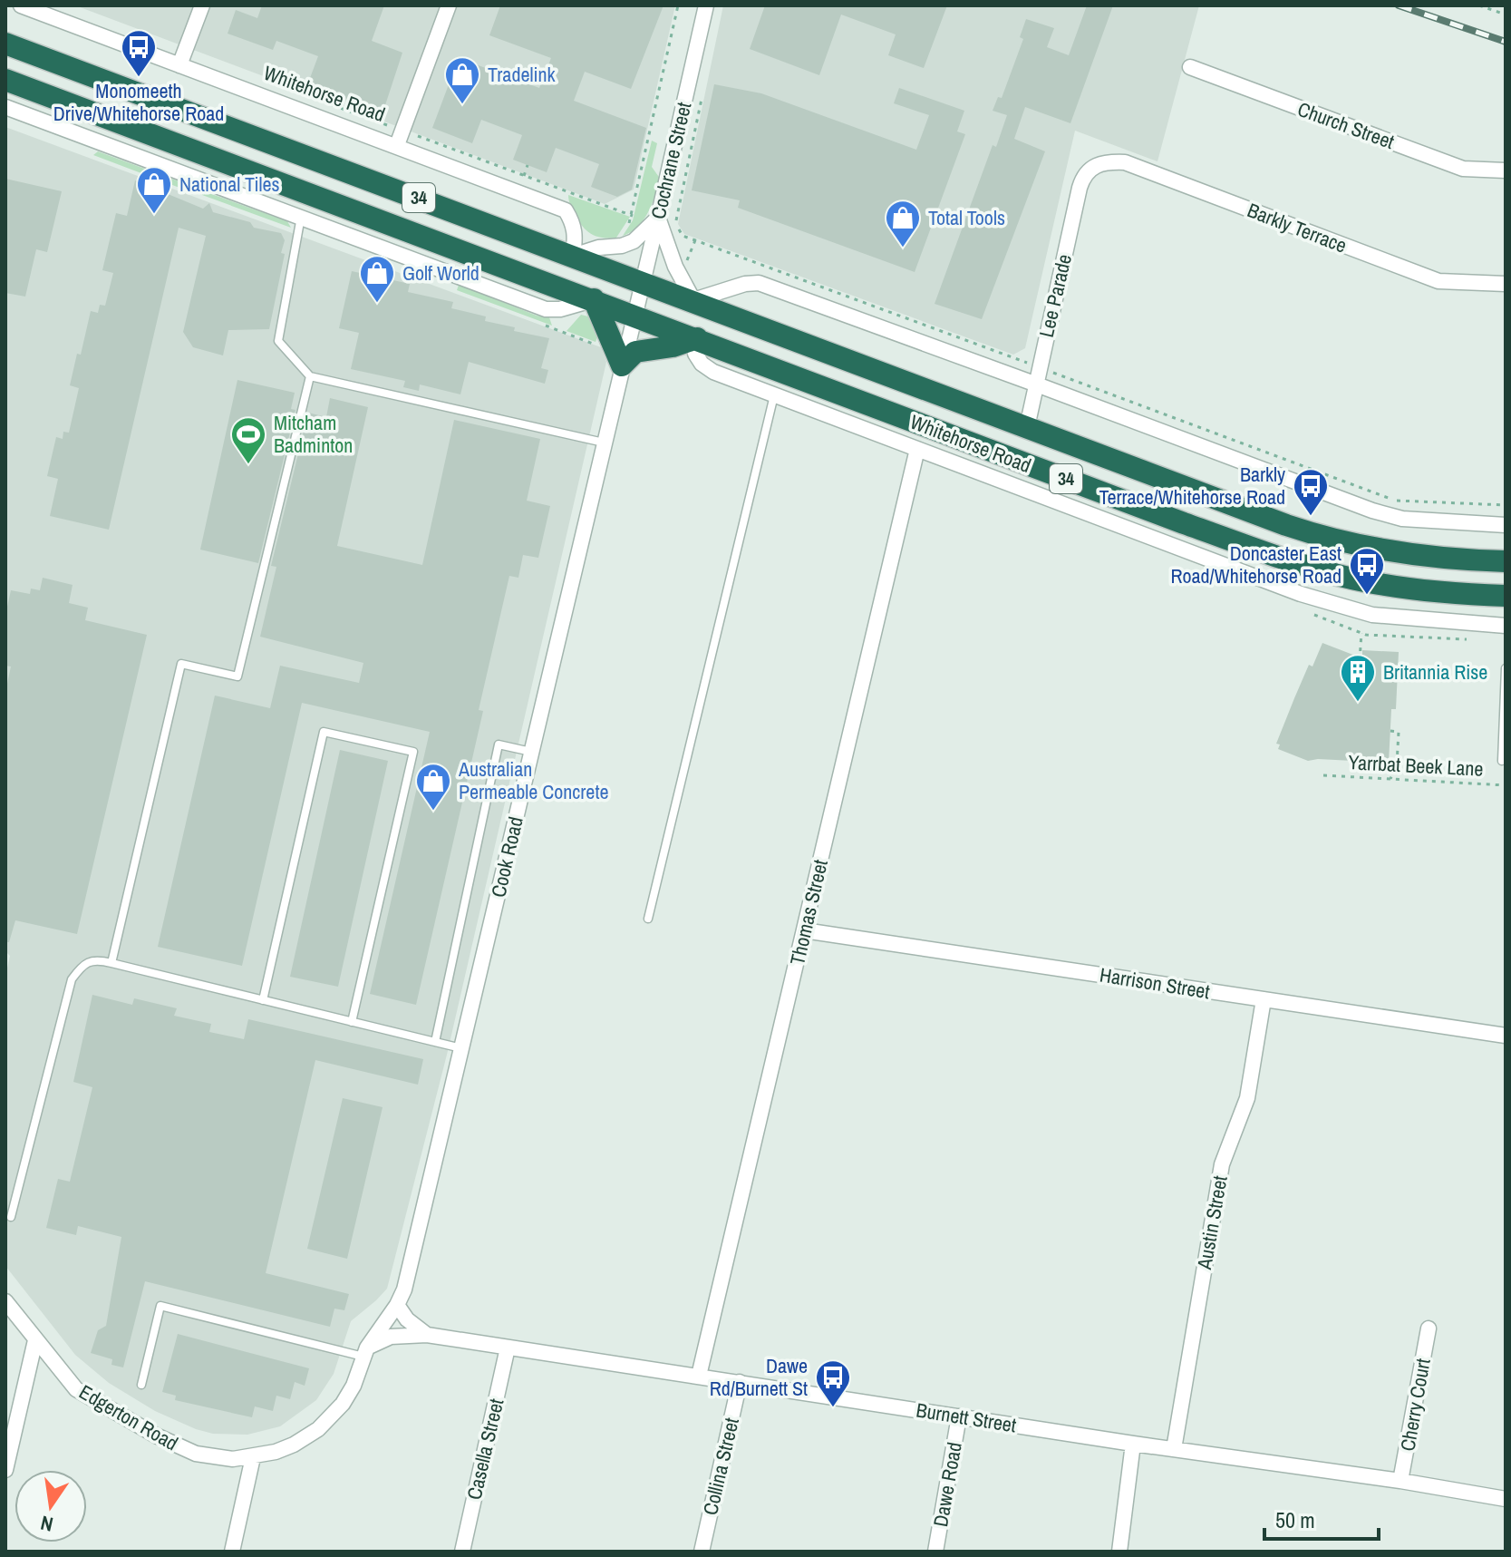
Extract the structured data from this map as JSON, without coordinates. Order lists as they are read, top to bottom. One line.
{"streets":{"highway":["Whitehorse Road","34"],"street":["Church Street","Cochrane Street","Barkly Terrace","Lee Parade","Cook Road","Thomas Street","Harrison Street","Austin Street","Cherry Court","Edgerton Road","Burnett Street","Casella Street","Collina Street","Dawe Road"],"path":["Yarrbat Beek Lane"]},"crossings":[["Whitehorse Road","Cochrane Street"],["Whitehorse Road","Lee Parade"],["Whitehorse Road","Cook Road"],["Whitehorse Road","Thomas Street"],["Cochrane Street","Cook Road"],["Barkly Terrace","Lee Parade"],["Cook Road","Edgerton Road"],["Cook Road","Burnett Street"],["Thomas Street","Harrison Street"],["Thomas Street","Burnett Street"],["Harrison Street","Austin Street"],["Austin Street","Burnett Street"],["Cherry Court","Burnett Street"],["Edgerton Road","Burnett Street"],["Burnett Street","Casella Street"],["Burnett Street","Collina Street"],["Burnett Street","Dawe Road"]],"places":{"bus stop":["Monomeeth Drive/Whitehorse Road","Barkly Terrace/Whitehorse Road","Doncaster East Road/Whitehorse Road","Dawe Rd/Burnett St"],"shop":["Tradelink","National Tiles","Total Tools","Golf World","Australian Permeable Concrete"],"sports":["Mitcham Badminton"],"building":["Britannia Rise"]},"scale_bar":"50 m","north":"bottom"}
